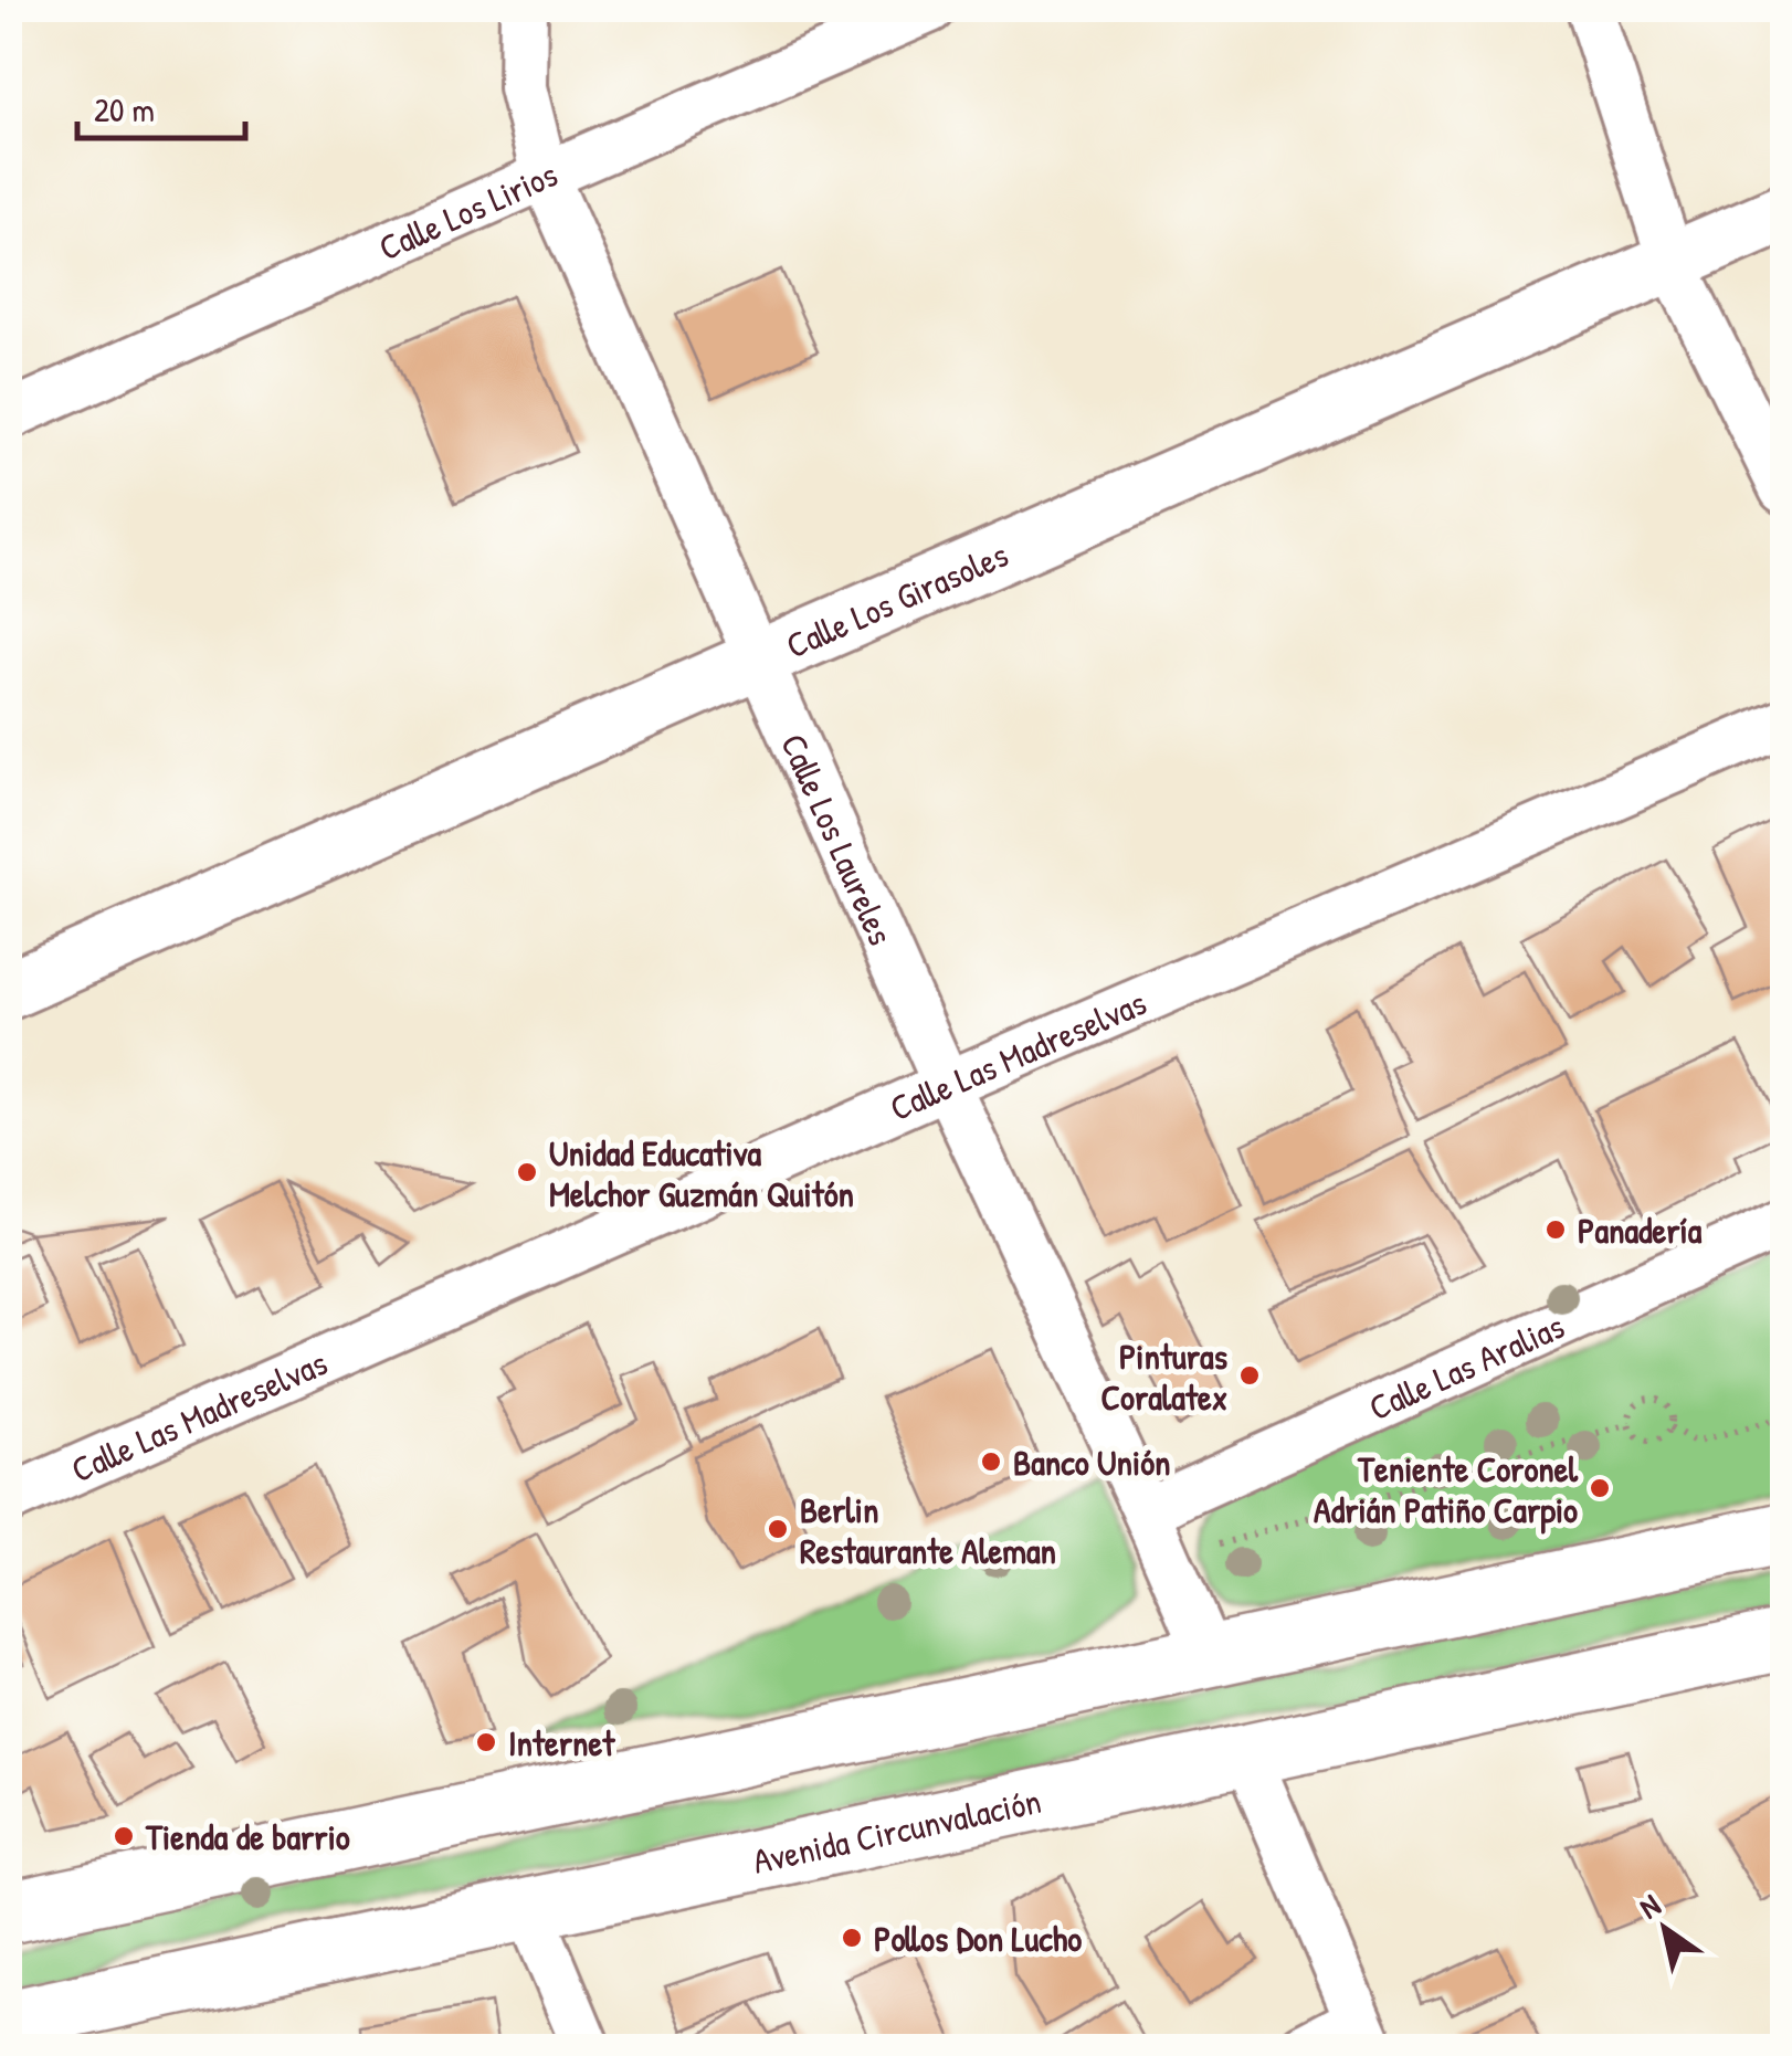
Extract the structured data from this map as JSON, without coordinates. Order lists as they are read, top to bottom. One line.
{"streets":{"highway":["Avenida Circunvalación"],"street":["Calle Los Lirios","Calle Los Girasoles","Calle Los Laureles","Calle Las Madreselvas","Calle Las Aralias"]},"crossings":[["Calle Los Lirios","Calle Los Laureles"],["Calle Los Girasoles","Calle Los Laureles"],["Calle Los Laureles","Calle Las Madreselvas"],["Calle Los Laureles","Calle Las Aralias"]],"places":["Unidad Educativa Melchor Guzmán Quitón","Panadería","Pinturas Coralatex","Banco Unión","Teniente Coronel Adrián Patiño Carpio","Berlin Restaurante Aleman","Internet","Tienda de barrio","Pollos Don Lucho"],"scale_bar":"20 m","north":"top left"}
